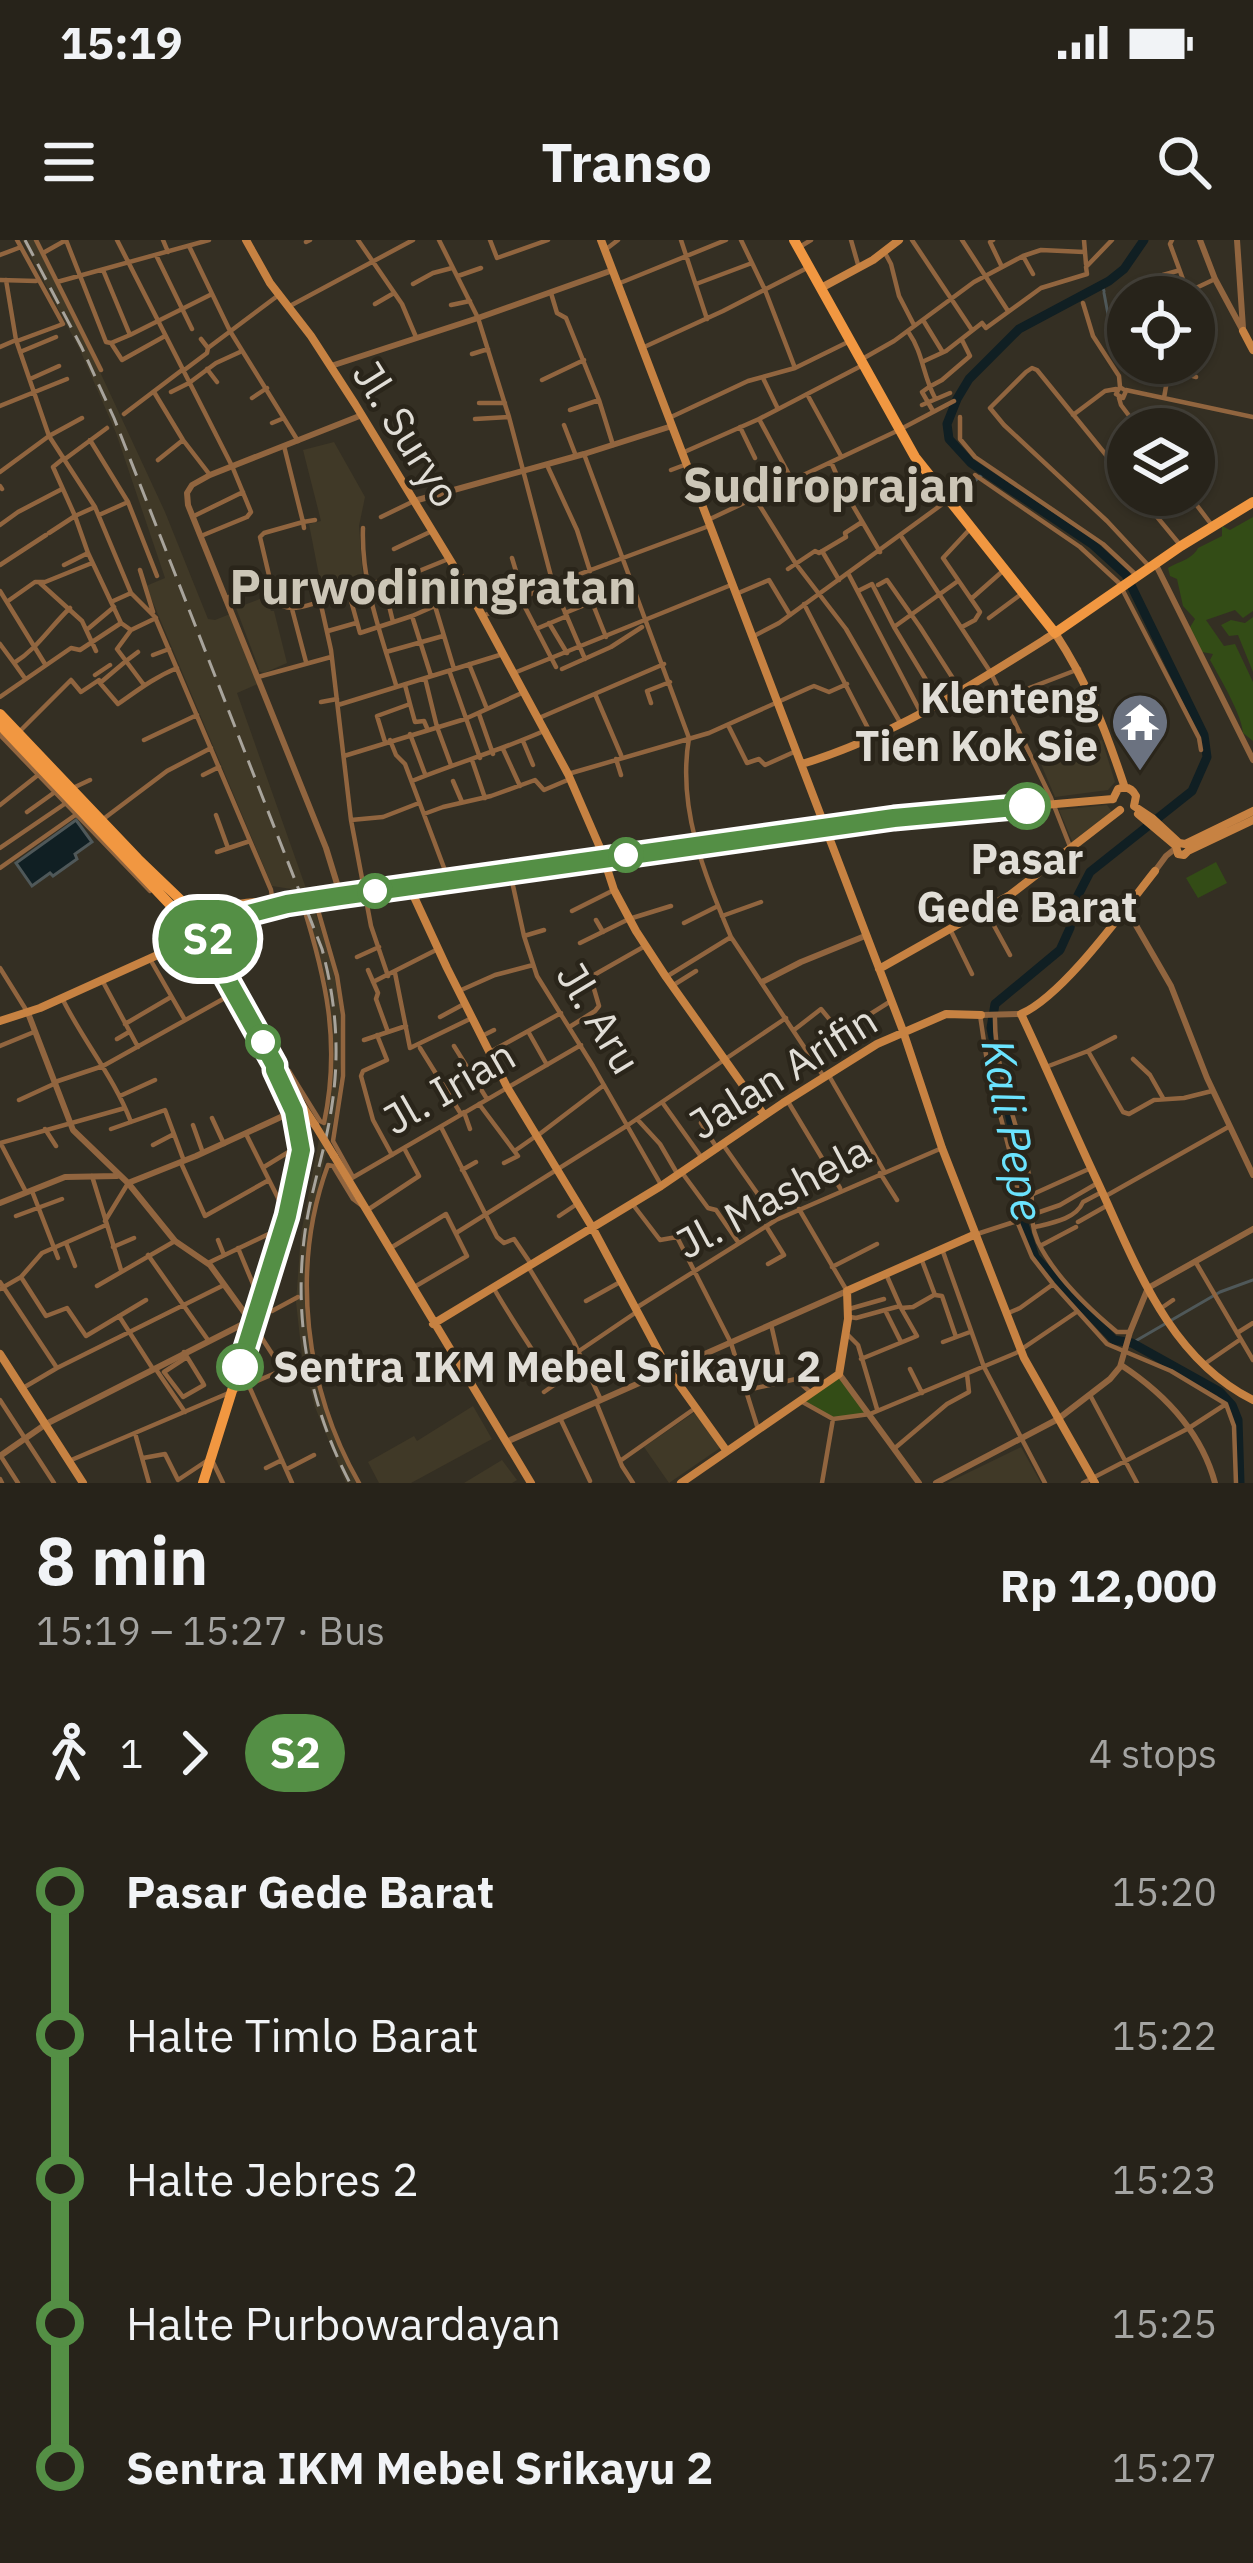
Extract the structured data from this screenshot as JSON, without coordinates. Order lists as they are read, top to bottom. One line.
{"streets":{"main road":["Jl. Suryo","Jalan Arifin"],"street":["Jl. Aru","Jl. Irian","Jl. Mashela"]},"crossings":[["Jl. Suryo","Jalan Arifin"],["Jl. Aru","Jalan Arifin"],["Jl. Aru","Jl. Irian"]],"districts":["Sudiroprajan","Purwodiningratan"],"water":["Kali Pepe"],"places":{"temple":["Klenteng Tien Kok Sie"],"other":["Pasar Gede Barat","Sentra IKM Mebel Srikayu 2"]},"lines":["bus line S2"],"page":{"status":"15:19","header":"Transo","on_map":"S2","heading":["8 min","15:19 – 15:27 · Bus","Rp 12,000"],"legs":["1","S2","4 stops"],"list":[{"name":"Pasar Gede Barat","value":"15:20"},{"name":"Halte Timlo Barat","value":"15:22"},{"name":"Halte Jebres 2","value":"15:23"},{"name":"Halte Purbowardayan","value":"15:25"},{"name":"Sentra IKM Mebel Srikayu 2","value":"15:27"}]}}
